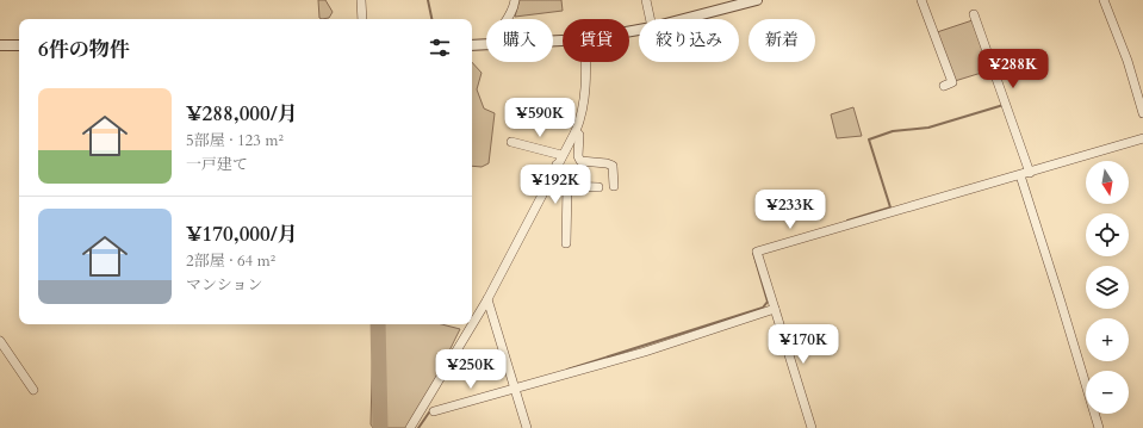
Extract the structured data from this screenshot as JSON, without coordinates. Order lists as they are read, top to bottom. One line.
{"north":"bottom","page":{"chip":["購入","賃貸","絞り込み","新着"],"heading":"6件の物件","price":["¥288K","¥590K","¥192K","¥233K","¥170K","¥250K"],"list":[{"name":"¥288,000/月","note":"5部屋 · 123 m² · 一戸建て"},{"name":"¥170,000/月","note":"2部屋 · 64 m² · マンション"}],"map_buttons":["+","−"]}}
